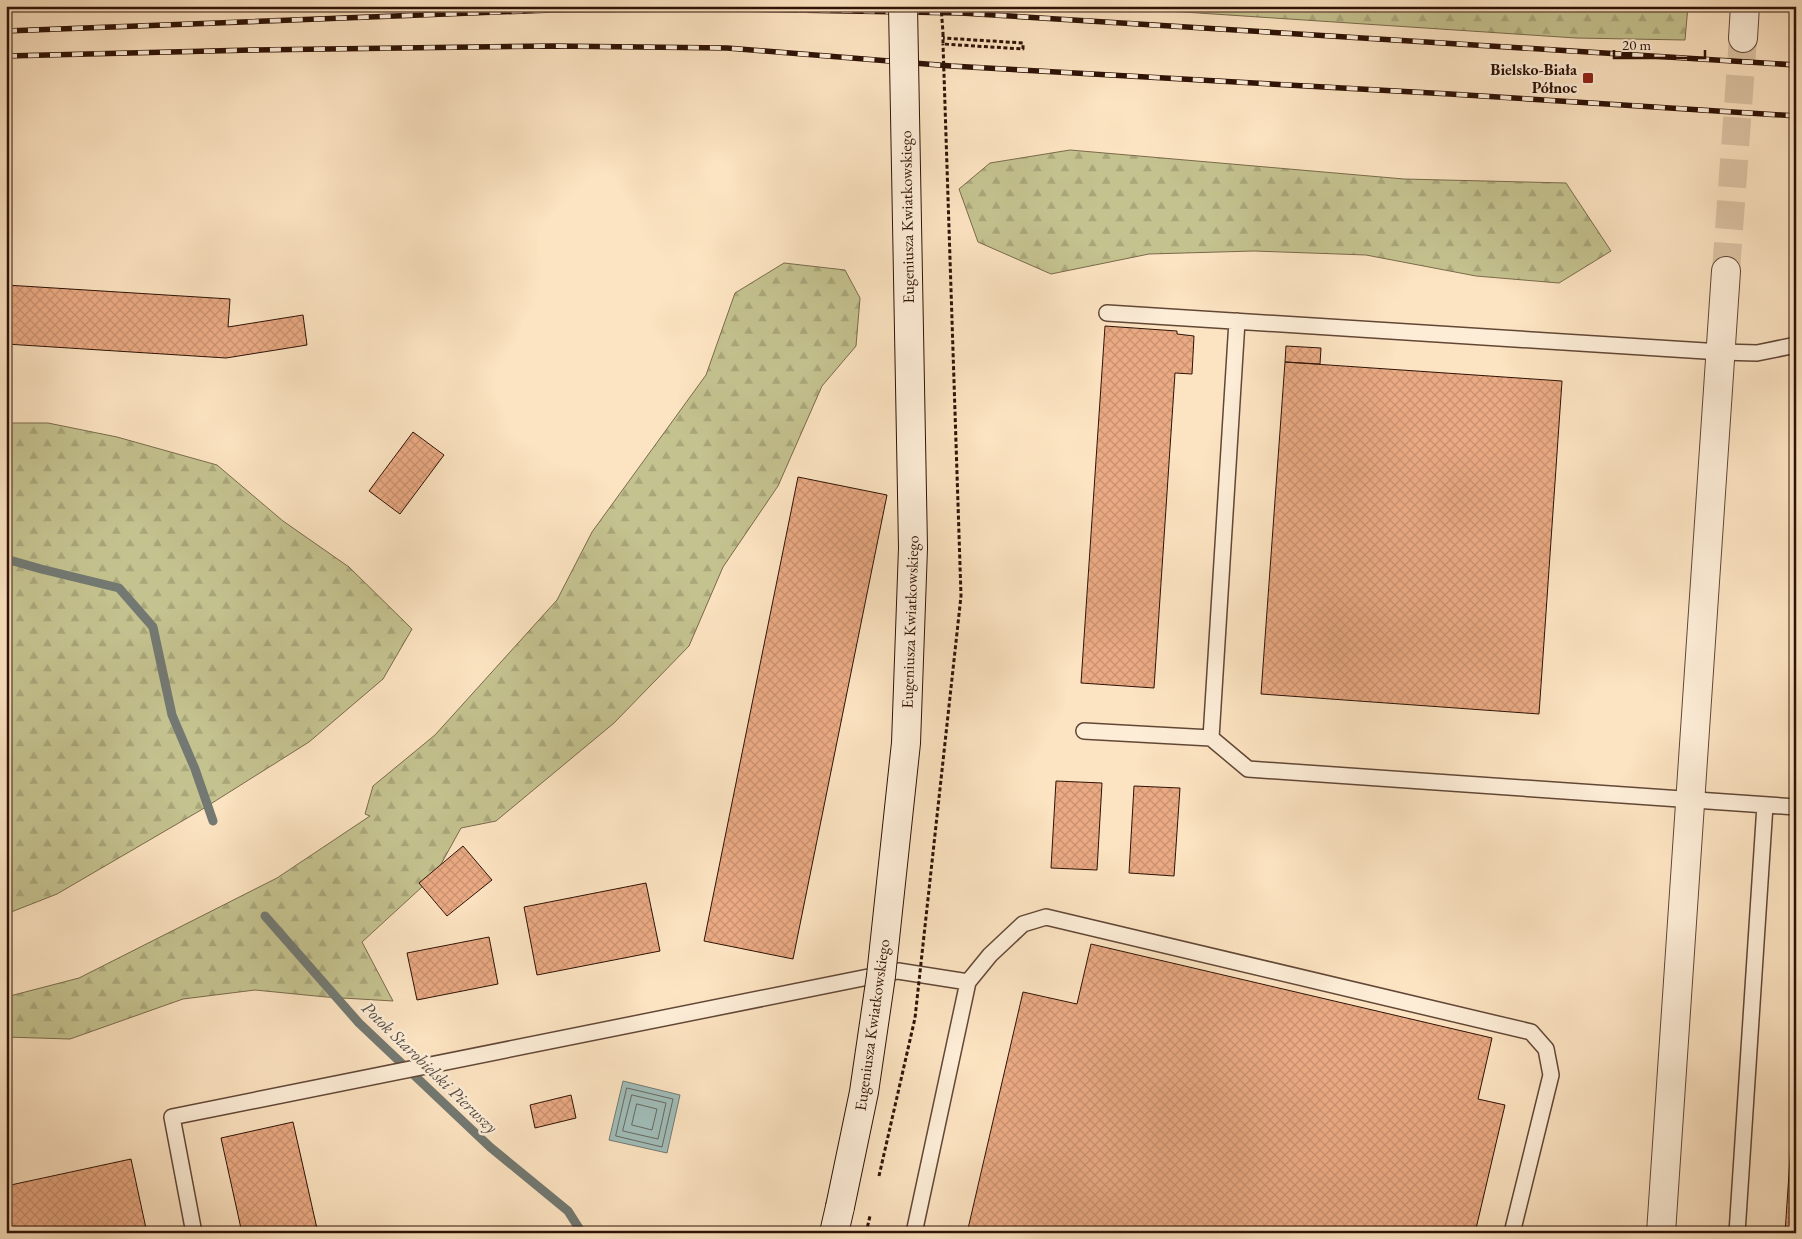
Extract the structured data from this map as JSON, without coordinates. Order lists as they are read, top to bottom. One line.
{"streets":{"street":["Eugeniusza Kwiatkowskiego"]},"water":["Potok Starobielski Pierwszy"],"places":{"transit":["Bielsko-Biała Północ"]},"scale_bar":"20 m"}
